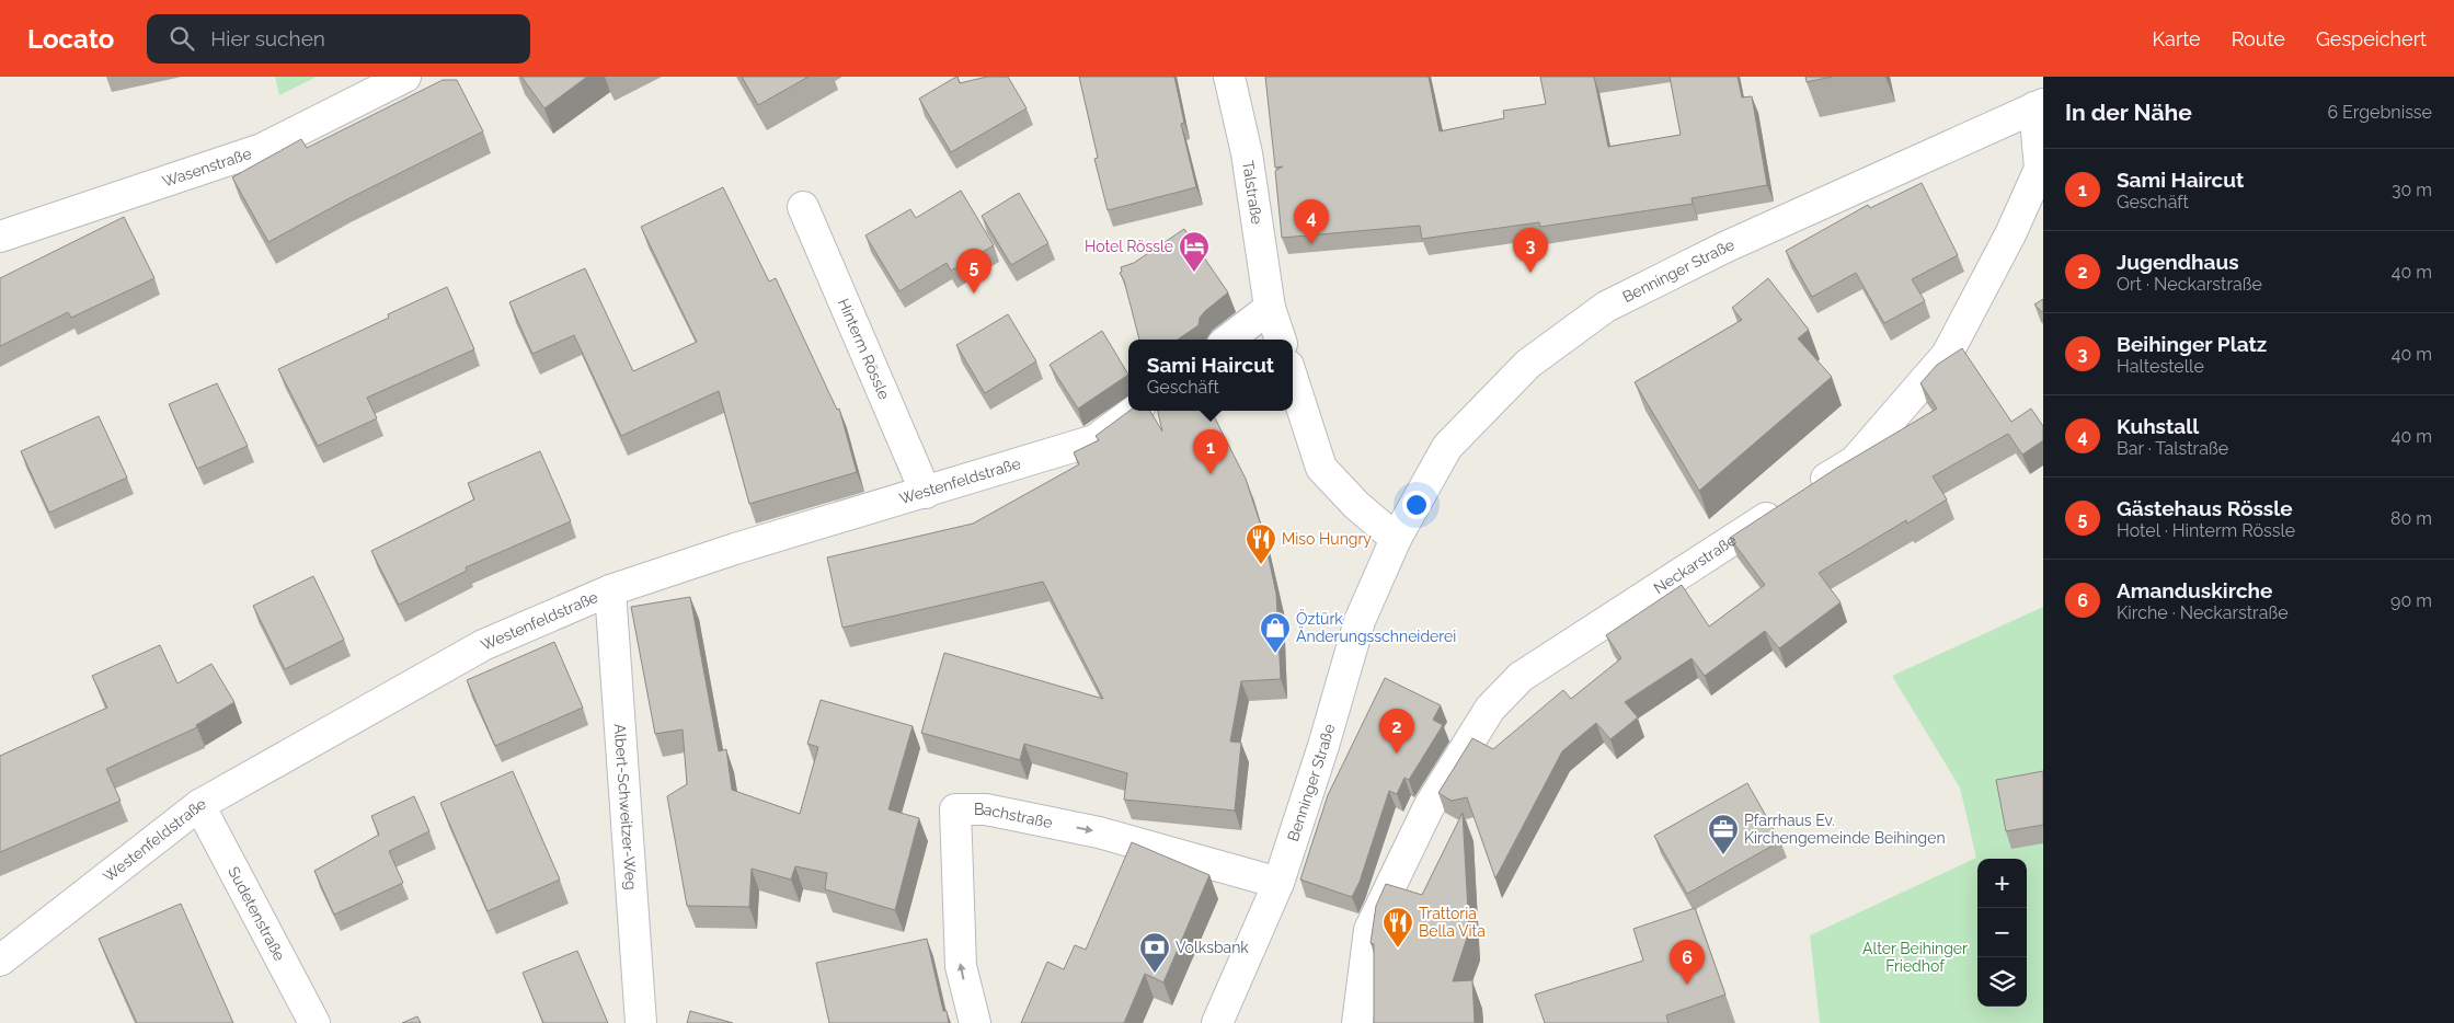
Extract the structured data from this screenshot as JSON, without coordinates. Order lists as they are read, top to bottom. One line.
{"streets":{"street":["Wasenstraße","Talstraße","Benninger Straße","Hinterm Rössle","Westenfeldstraße","Neckarstraße","Albert-Schweitzer-Weg","Bachstraße","Sudetenstraße"]},"crossings":[["Benninger Straße","Neckarstraße"],["Benninger Straße","Bachstraße"],["Hinterm Rössle","Westenfeldstraße"],["Westenfeldstraße","Albert-Schweitzer-Weg"],["Westenfeldstraße","Sudetenstraße"]],"parks":["Alter Beihinger Friedhof"],"places":{"hotel":["Hotel Rössle"],"restaurant":["Miso Hungry","Trattoria Bella Vita"],"shop":["Öztürk Änderungsschneiderei"],"office":["Pfarrhaus Ev. Kirchengemeinde Beihingen"],"bank":["Volksbank"]},"page":{"header":"Locato","search":"Hier suchen","nav":["Karte","Route","Gespeichert"],"heading":["In der Nähe","6 Ergebnisse"],"list":[{"mark":"1","name":"Sami Haircut","note":"Geschäft","value":"30 m"},{"mark":"2","name":"Jugendhaus","note":"Ort · Neckarstraße","value":"40 m"},{"mark":"3","name":"Beihinger Platz","note":"Haltestelle","value":"40 m"},{"mark":"4","name":"Kuhstall","note":"Bar · Talstraße","value":"40 m"},{"mark":"5","name":"Gästehaus Rössle","note":"Hotel · Hinterm Rössle","value":"80 m"},{"mark":"6","name":"Amanduskirche","note":"Kirche · Neckarstraße","value":"90 m"}],"pins":["4","3","5","1","2","6"],"popup":["Sami Haircut","Geschäft"],"map_buttons":["+","−"]}}
